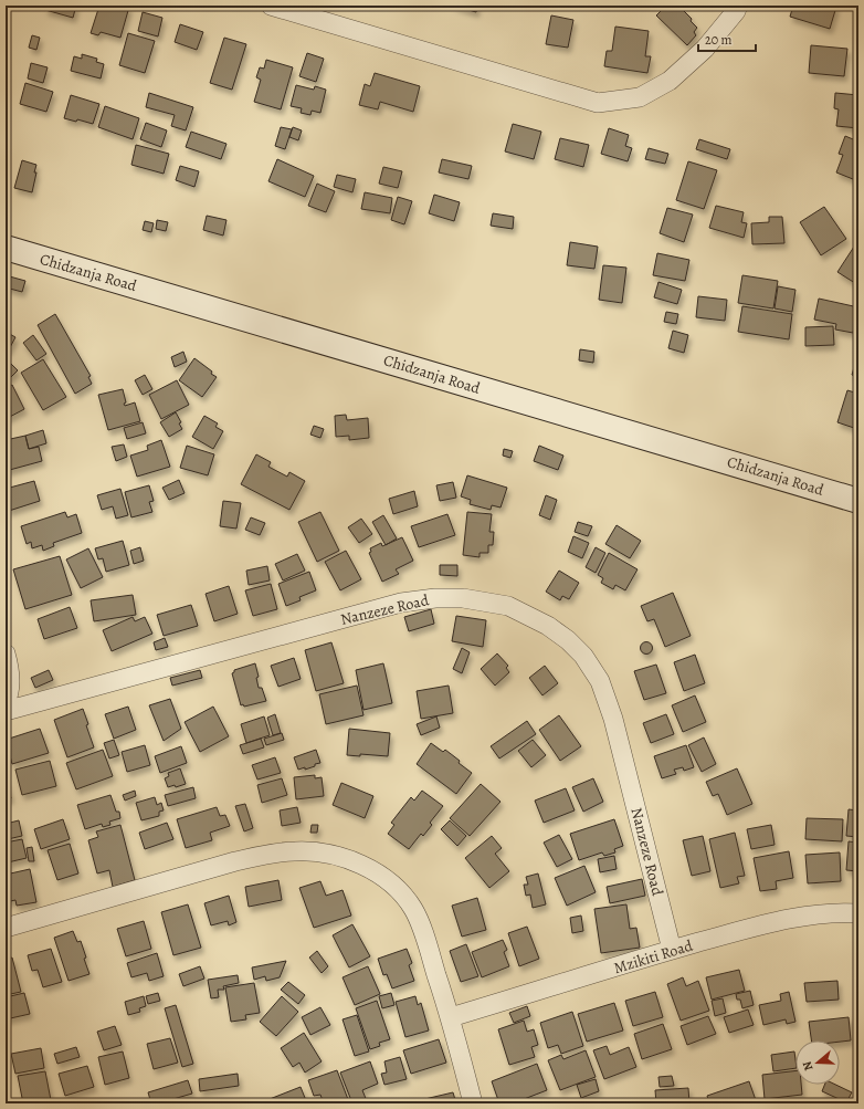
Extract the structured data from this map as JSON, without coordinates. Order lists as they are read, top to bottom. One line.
{"streets":{"street":["Chidzanja Road","Nanzeze Road","Mzikiti Road"]},"crossings":[["Nanzeze Road","Mzikiti Road"]],"scale_bar":"20 m","north":"left"}
